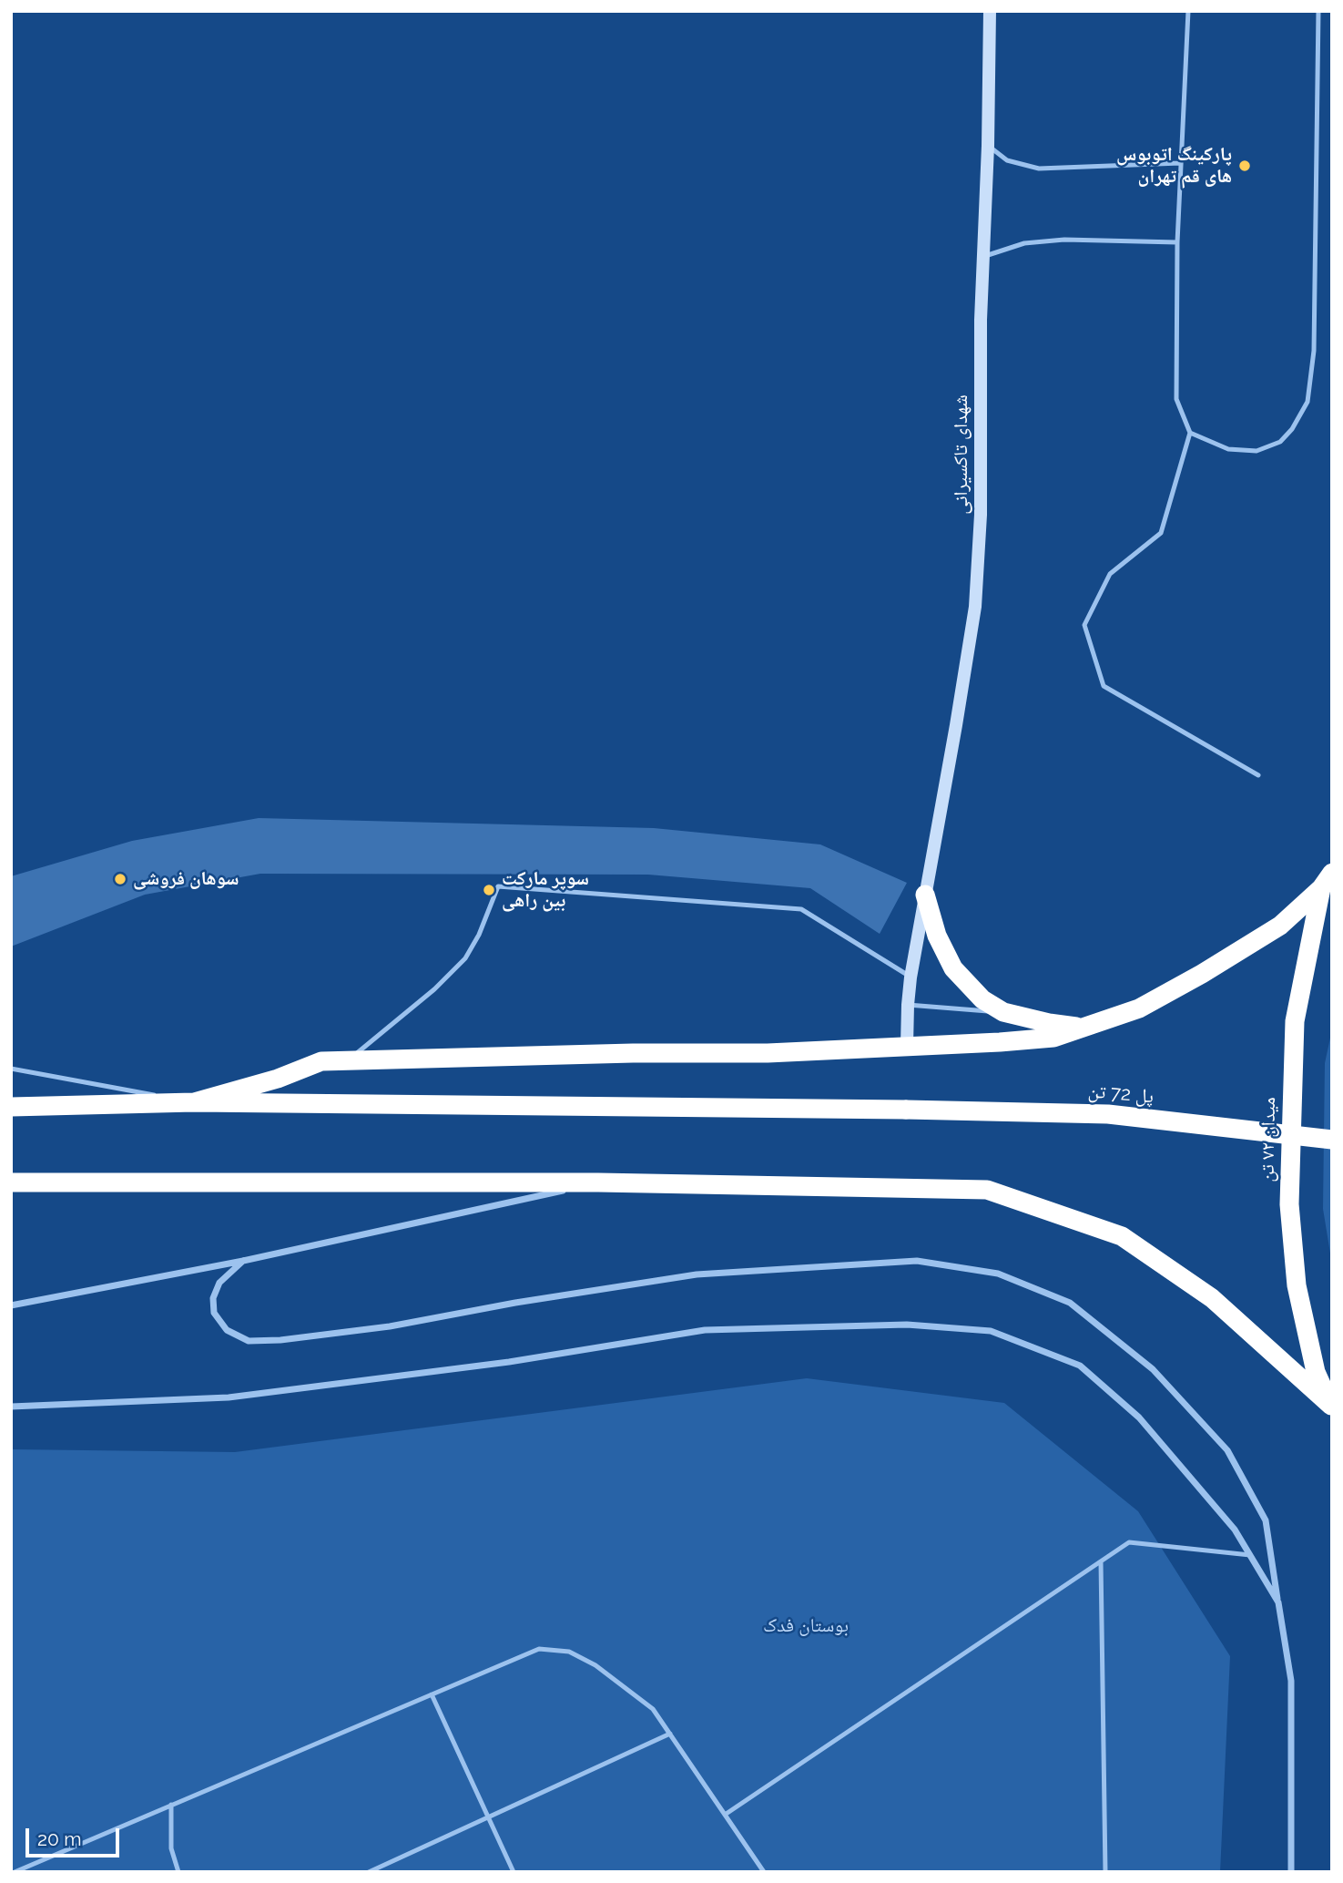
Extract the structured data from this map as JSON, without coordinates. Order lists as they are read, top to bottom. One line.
{"streets":{"highway":["پل 72 تن","میدان ۷۲ تن"],"street":["شهدای تاکسیرانی"]},"parks":["بوستان فدک"],"places":["پارکینگ اتوبوس های قم تهران","سوهان فروشی","سوپر مارکت بین راهی"],"scale_bar":"20 m"}
